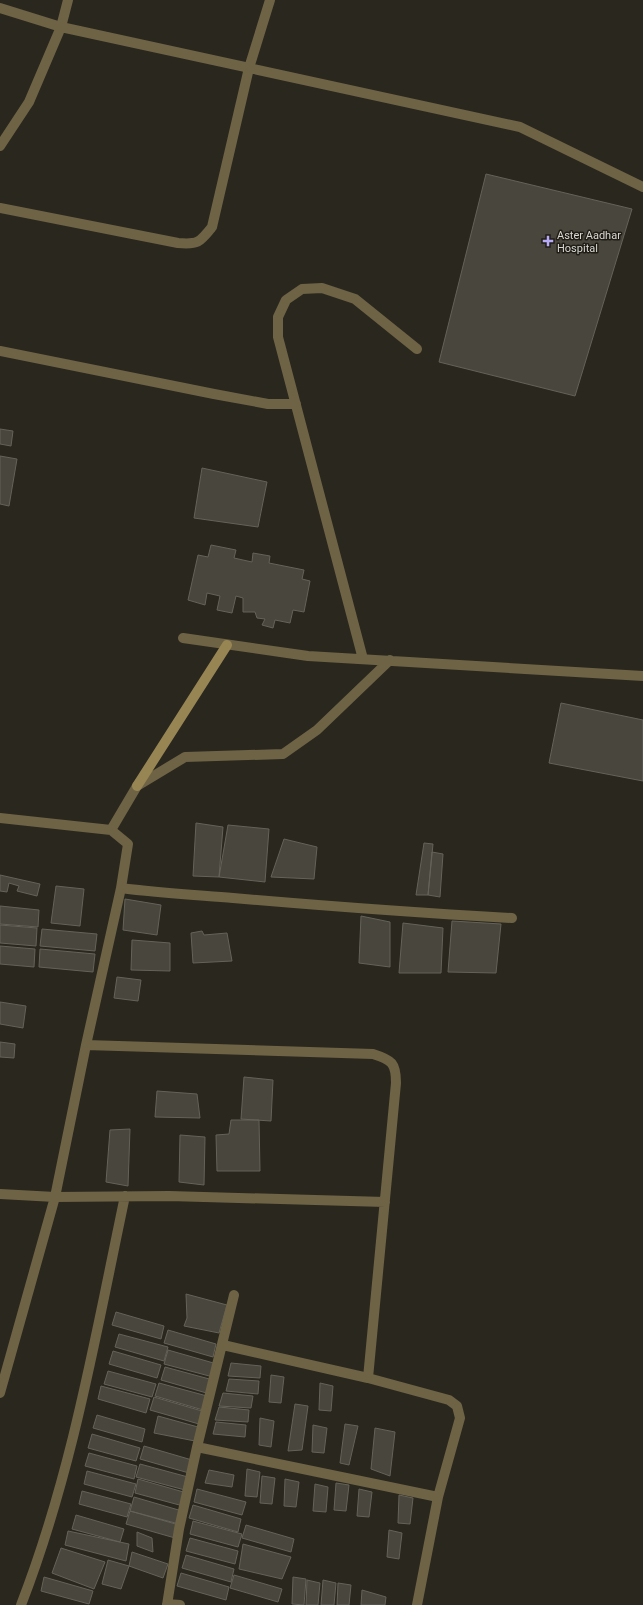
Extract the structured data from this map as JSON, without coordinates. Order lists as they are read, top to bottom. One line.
{"places":{"health":["Aster Aadhar Hospital"]}}
